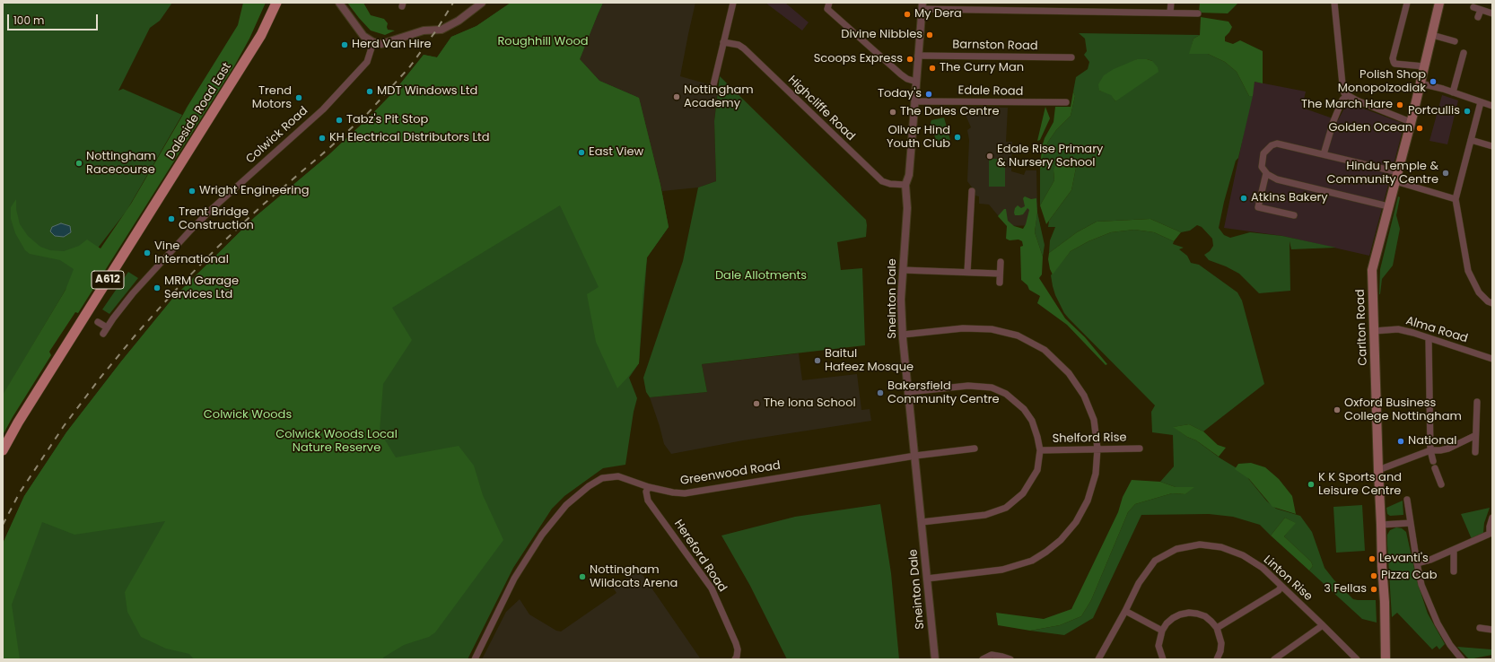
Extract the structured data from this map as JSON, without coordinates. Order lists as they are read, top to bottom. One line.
{"streets":{"main road":["Daleside Road East","A612","Carlton Road"],"street":["Barnston Road","Edale Road","Highcliffe Road","Colwick Road","Sneinton Dale","Alma Road","Shelford Rise","Greenwood Road","Hereford Road","Linton Rise"]},"crossings":[["Barnston Road","Sneinton Dale"],["Edale Road","Sneinton Dale"],["Highcliffe Road","Sneinton Dale"],["Sneinton Dale","Greenwood Road"],["Carlton Road","Alma Road"],["Greenwood Road","Hereford Road"]],"parks":["Roughhill Wood","Dale Allotments","Colwick Woods","Colwick Woods Local Nature Reserve"],"places":["My Dera","Divine Nibbles","Herd Van Hire","Scoops Express","The Curry Man","Polish Shop Monopolzodiak","MDT Windows Ltd","Today's","Nottingham Academy","Trend Motors","The March Hare","Portcullis","The Dales Centre","Tabz's Pit Stop","Golden Ocean","Oliver Hind Youth Club","KH Electrical Distributors Ltd","East View","Edale Rise Primary & Nursery School","Nottingham Racecourse","Hindu Temple & Community Centre","Wright Engineering","Atkins Bakery","Trent Bridge Construction","Vine International","MRM Garage Services Ltd","Baitul Hafeez Mosque","Bakersfield Community Centre","The Iona School","Oxford Business College Nottingham","National","K K Sports and Leisure Centre","Levanti's","Pizza Cab","Nottingham Wildcats Arena","3 Fellas"],"scale_bar":"100 m"}
